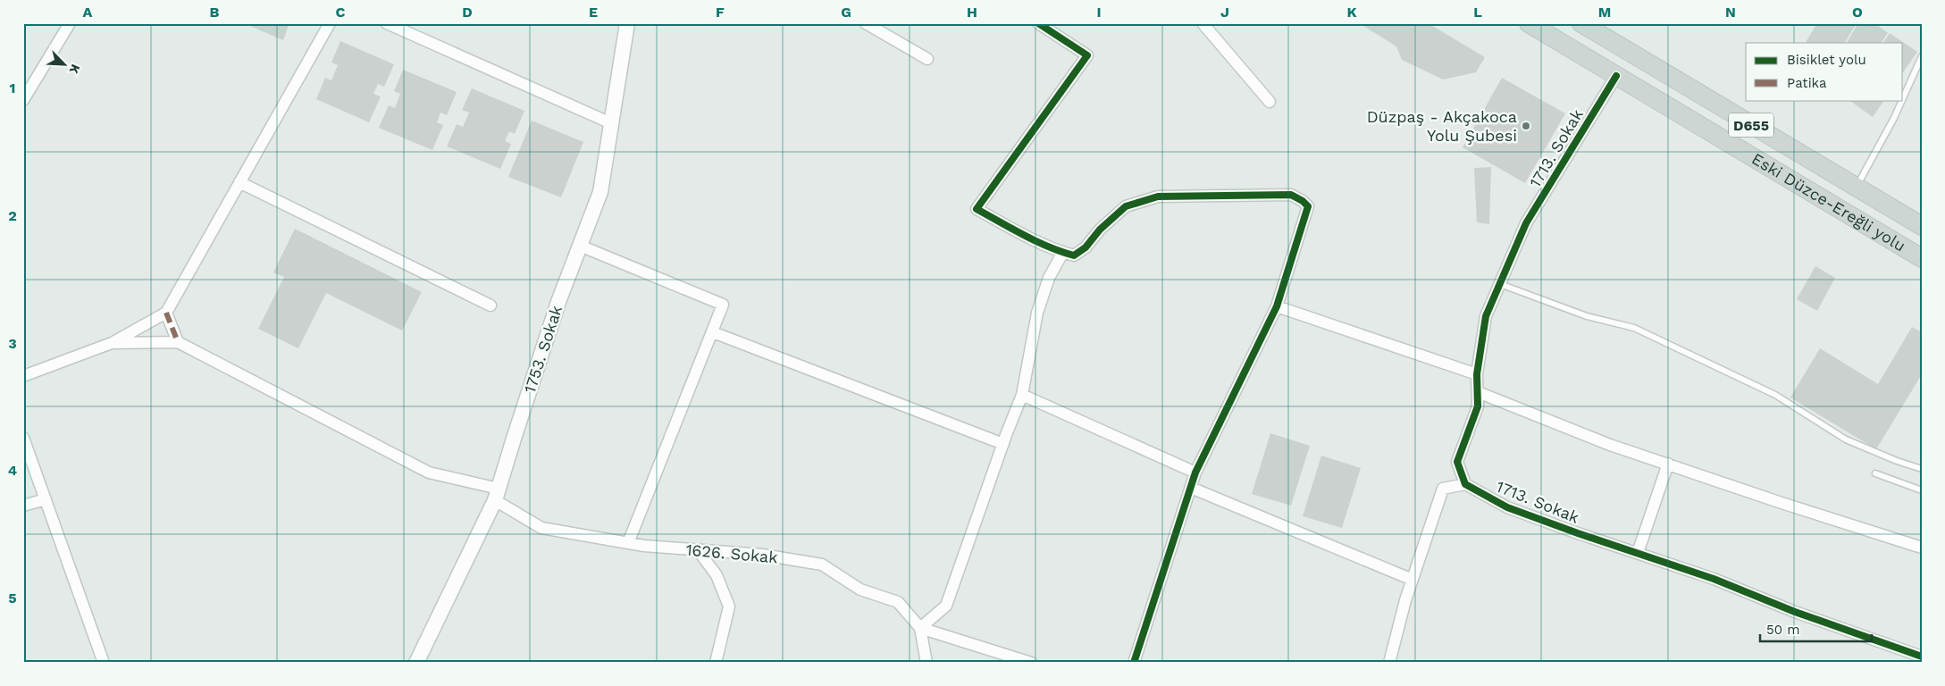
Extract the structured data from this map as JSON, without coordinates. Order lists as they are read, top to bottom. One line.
{"streets":{"main road":["D655","Eski Düzce-Ereğli yolu"],"street":["1713. Sokak","1753. Sokak","1626. Sokak"]},"crossings":[["1713. Sokak","Eski Düzce-Ereğli yolu"],["1753. Sokak","1626. Sokak"]],"places":["Düzpaş - Akçakoca Yolu Şubesi"],"legend":["Bisiklet yolu","Patika"],"scale_bar":"50 m","north":"bottom right","grid":{"columns":["A","B","C","D","E","F","G","H","I","J","K","L","M","N","O"],"rows":["1","2","3","4","5"]}}
